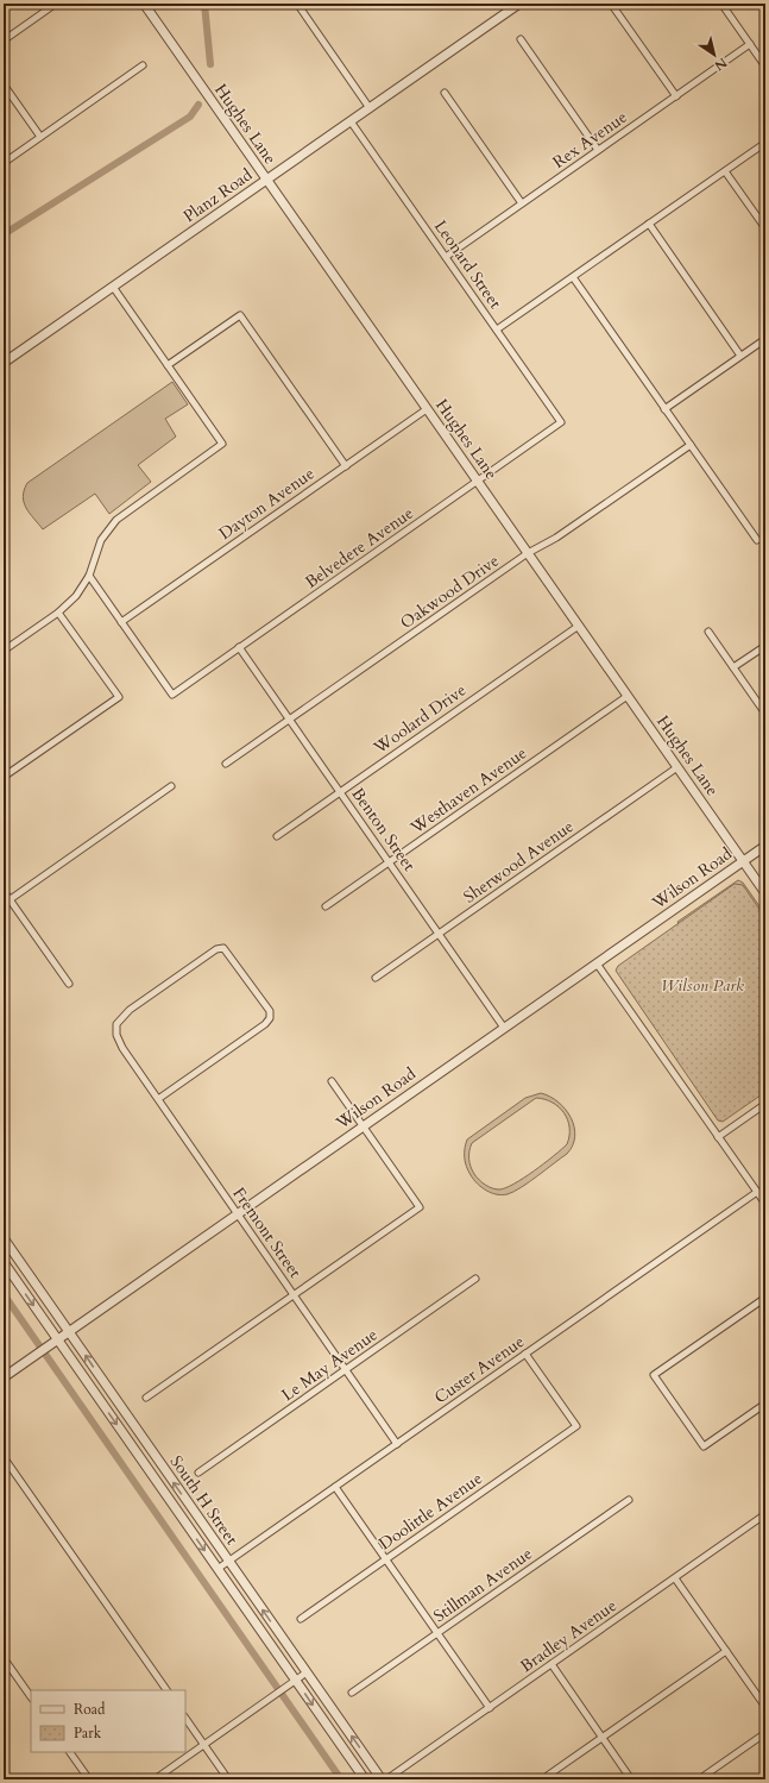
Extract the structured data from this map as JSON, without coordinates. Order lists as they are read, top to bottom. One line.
{"streets":{"street":["Hughes Lane","Rex Avenue","Planz Road","Leonard Street","Dayton Avenue","Belvedere Avenue","Oakwood Drive","Woolard Drive","Westhaven Avenue","Benton Street","Sherwood Avenue","Wilson Road","Fremont Street","Le May Avenue","Custer Avenue","South H Street","Doolittle Avenue","Stillman Avenue","Bradley Avenue"]},"crossings":[["Hughes Lane","Planz Road"],["Hughes Lane","Dayton Avenue"],["Hughes Lane","Belvedere Avenue"],["Hughes Lane","Oakwood Drive"],["Hughes Lane","Woolard Drive"],["Hughes Lane","Westhaven Avenue"],["Hughes Lane","Sherwood Avenue"],["Hughes Lane","Wilson Road"],["Rex Avenue","Leonard Street"],["Planz Road","Leonard Street"],["Leonard Street","Belvedere Avenue"],["Dayton Avenue","Belvedere Avenue"],["Belvedere Avenue","Benton Street"],["Oakwood Drive","Benton Street"],["Woolard Drive","Benton Street"],["Westhaven Avenue","Benton Street"],["Benton Street","Sherwood Avenue"],["Benton Street","Wilson Road"],["Wilson Road","Fremont Street"],["Wilson Road","South H Street"],["Fremont Street","Le May Avenue"],["Fremont Street","Custer Avenue"],["Custer Avenue","South H Street"],["Custer Avenue","Doolittle Avenue"]],"parks":["Wilson Park"],"legend":["Road","Park"],"north":"bottom right"}
